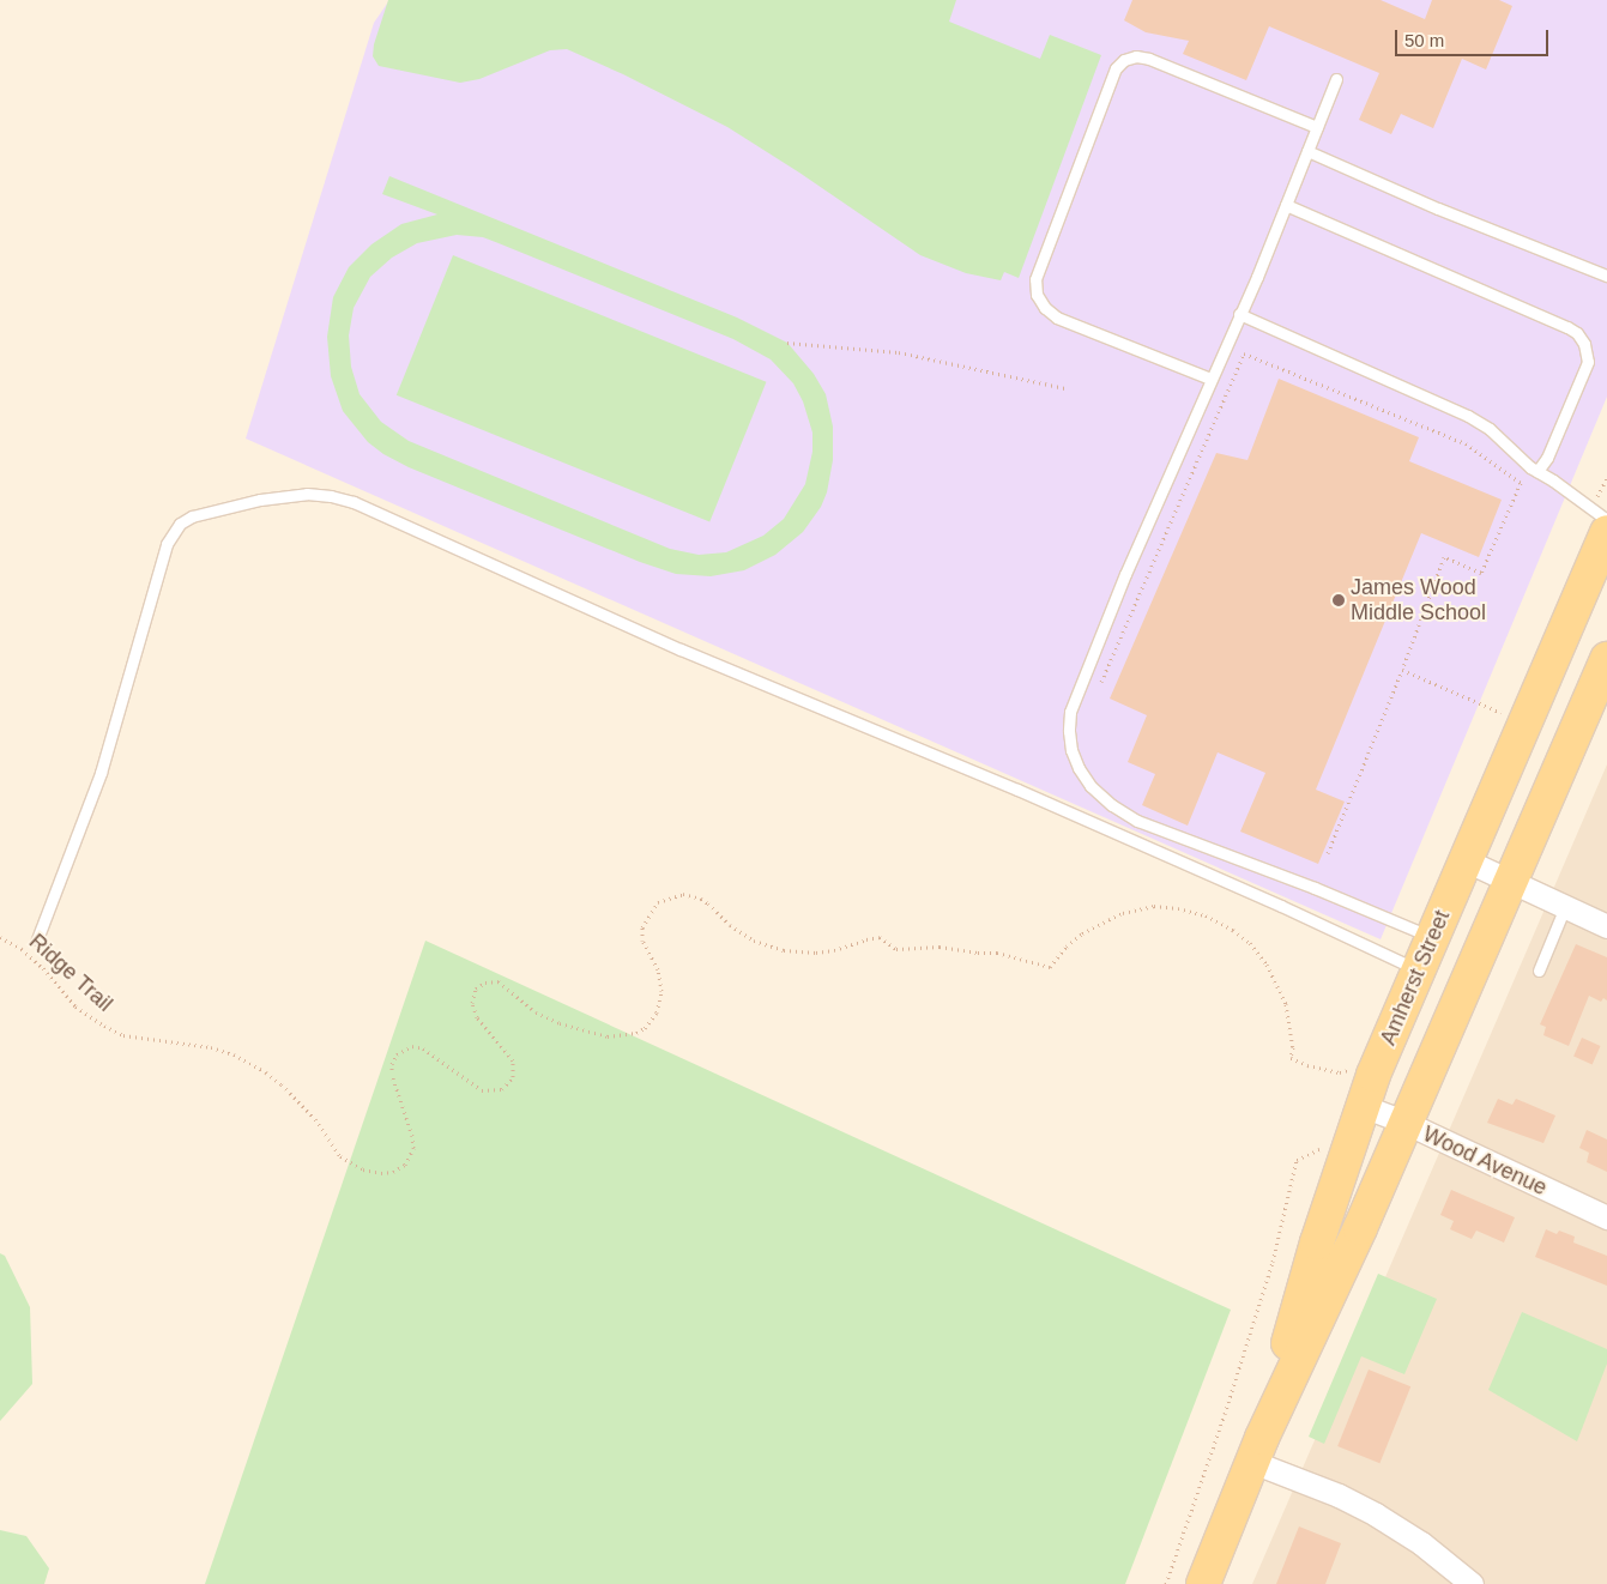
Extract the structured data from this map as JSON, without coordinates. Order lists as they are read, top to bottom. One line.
{"streets":{"main road":["Amherst Street"],"street":["Wood Avenue"],"path":["Ridge Trail"]},"crossings":[["Amherst Street","Wood Avenue"]],"places":["James Wood Middle School"],"scale_bar":"50 m"}
